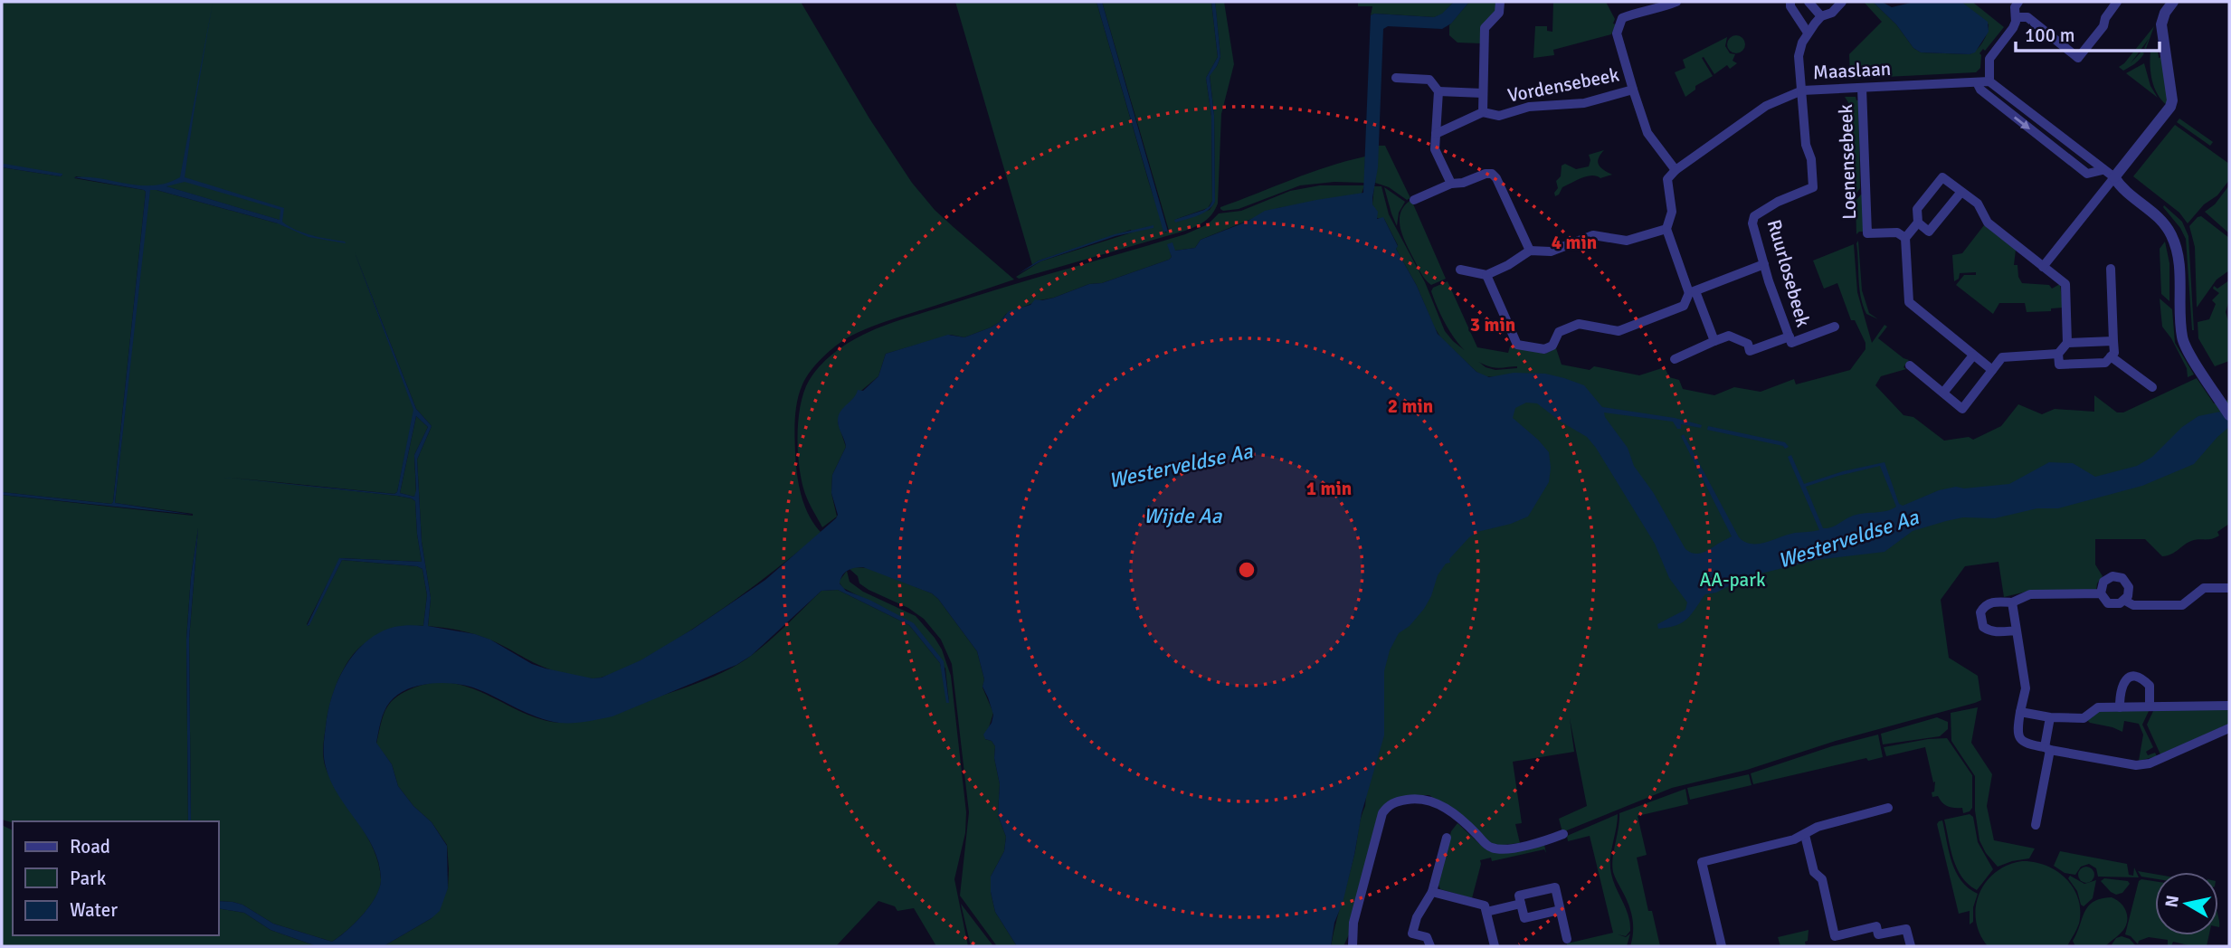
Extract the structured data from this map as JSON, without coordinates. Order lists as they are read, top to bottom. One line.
{"streets":{"street":["Maaslaan","Vordensebeek","Loenensebeek","Ruurlosebeek"]},"crossings":[["Maaslaan","Vordensebeek"],["Maaslaan","Loenensebeek"],["Maaslaan","Ruurlosebeek"]],"water":["Westerveldse Aa","Wijde Aa"],"parks":["AA-park"],"legend":["Road","Park","Water"],"scale_bar":"100 m","north":"left","rings":["4 min","3 min","2 min","1 min"]}
